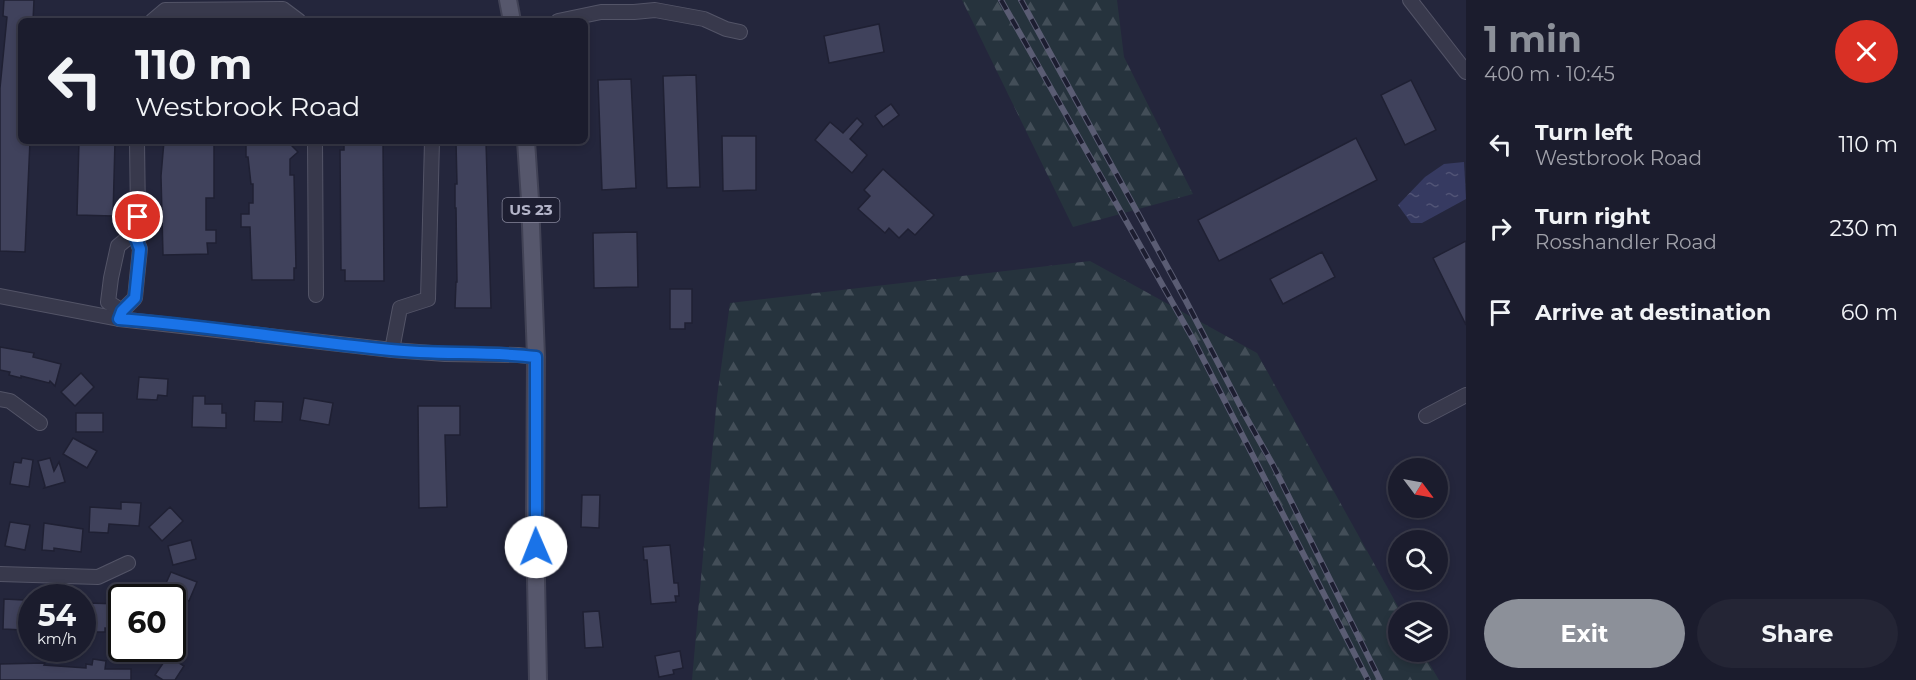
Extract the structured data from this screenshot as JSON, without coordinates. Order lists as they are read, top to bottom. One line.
{"streets":{"main road":["US 23"]},"north":"bottom right","page":{"heading":["1 min","400 m · 10:45"],"turn":["110 m","Westbrook Road"],"list":[{"name":"Turn left","note":"Westbrook Road","value":"110 m"},{"name":"Turn right","note":"Rosshandler Road","value":"230 m"},{"name":"Arrive at destination","value":"60 m"}],"speed":"54 km/h","limit":"60","buttons":["Exit","Share"]}}
